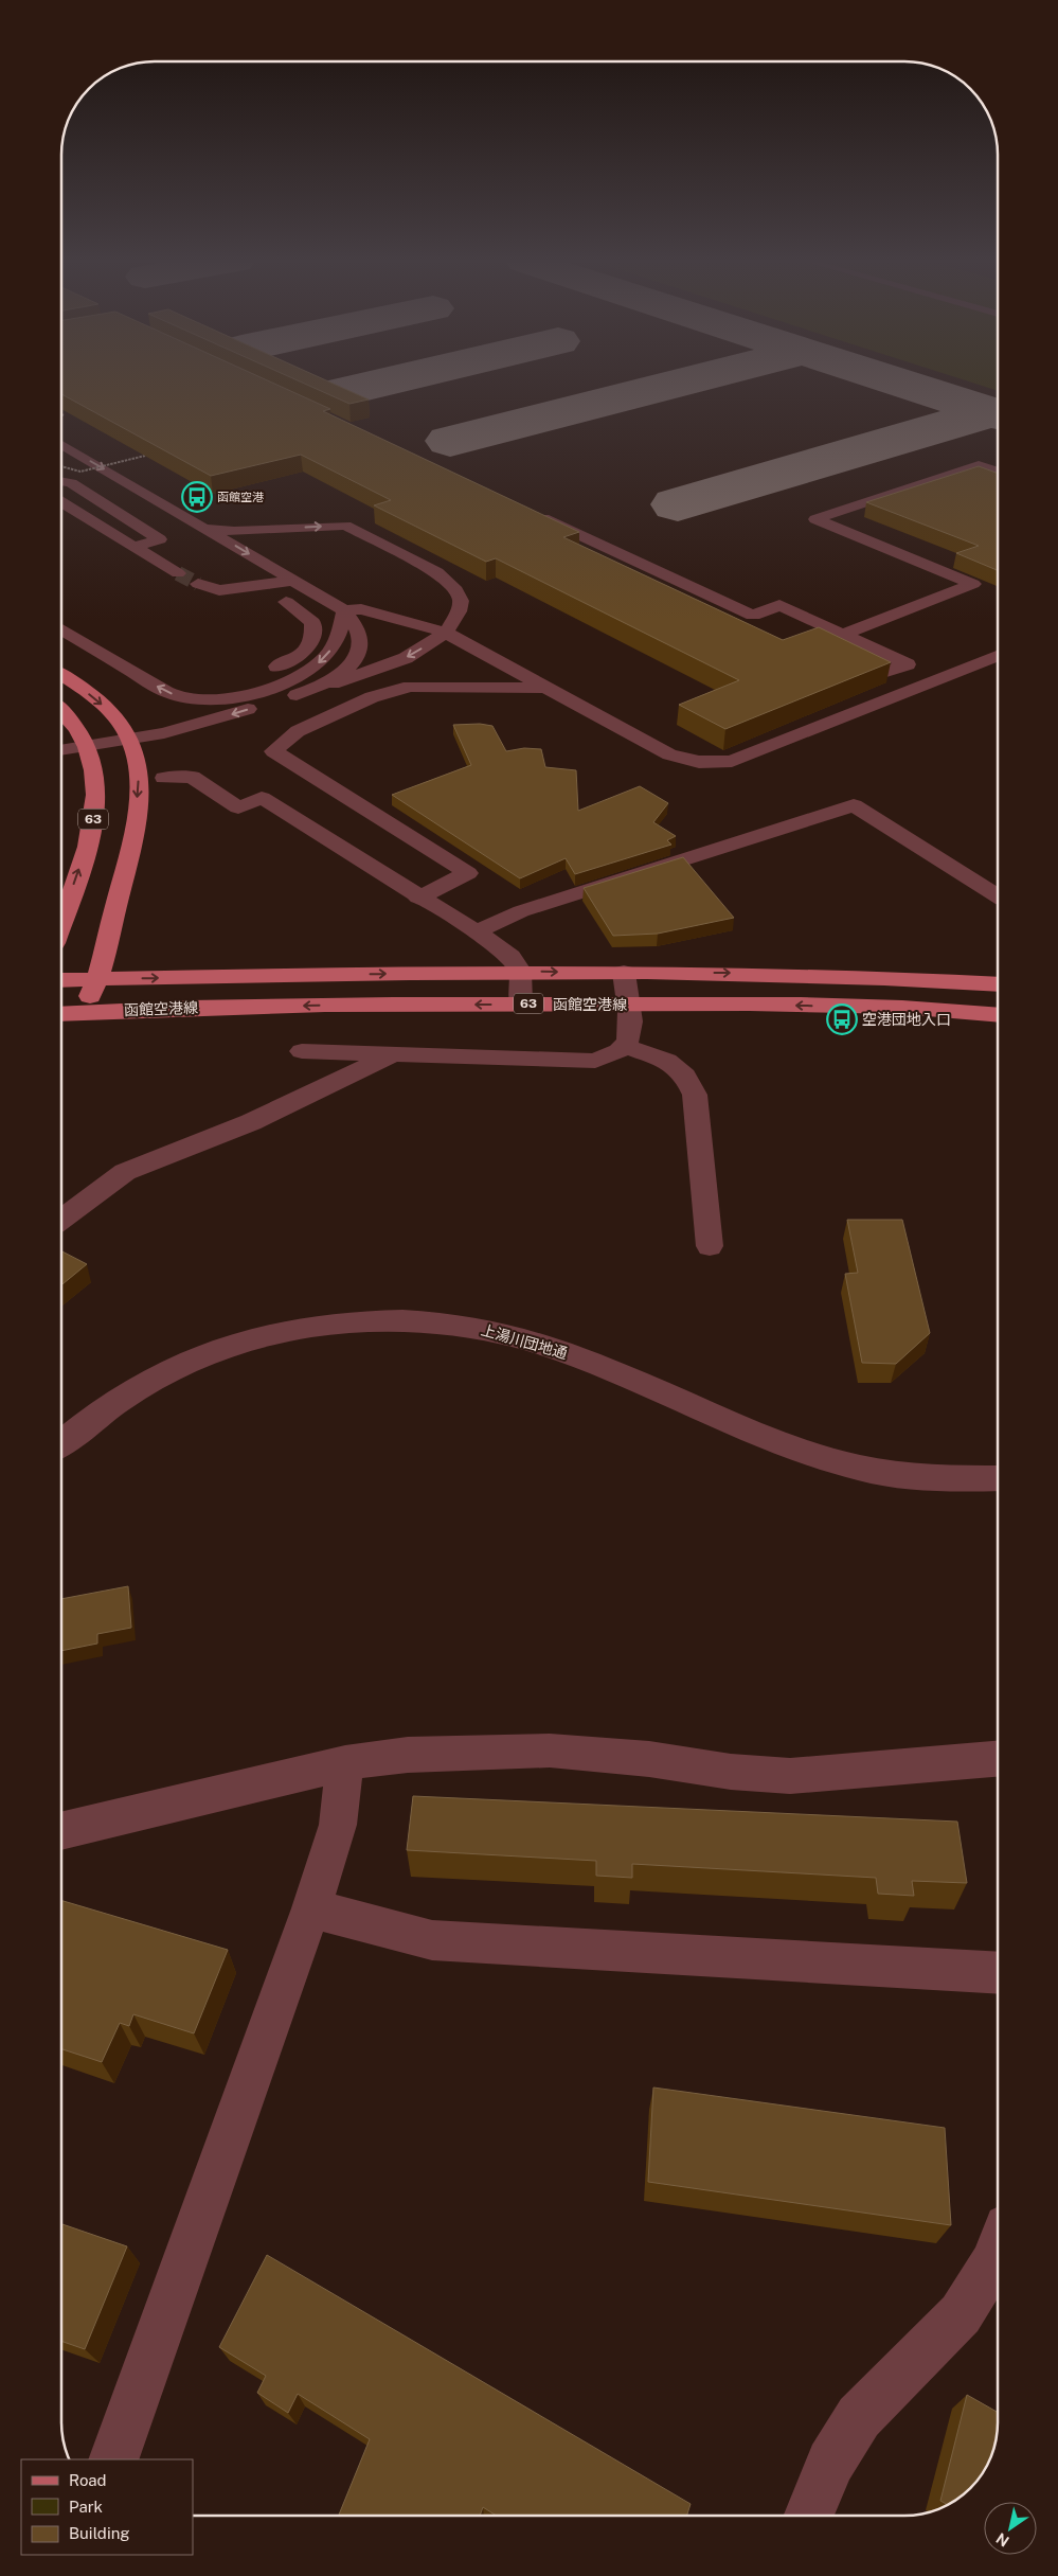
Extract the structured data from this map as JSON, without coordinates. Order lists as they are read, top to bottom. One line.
{"streets":{"main road":["63","函館空港線"],"street":["上湯川団地通"]},"places":{"bus stop":["函館空港","空港団地入口"]},"legend":["Road","Park","Building"],"north":"bottom left"}
